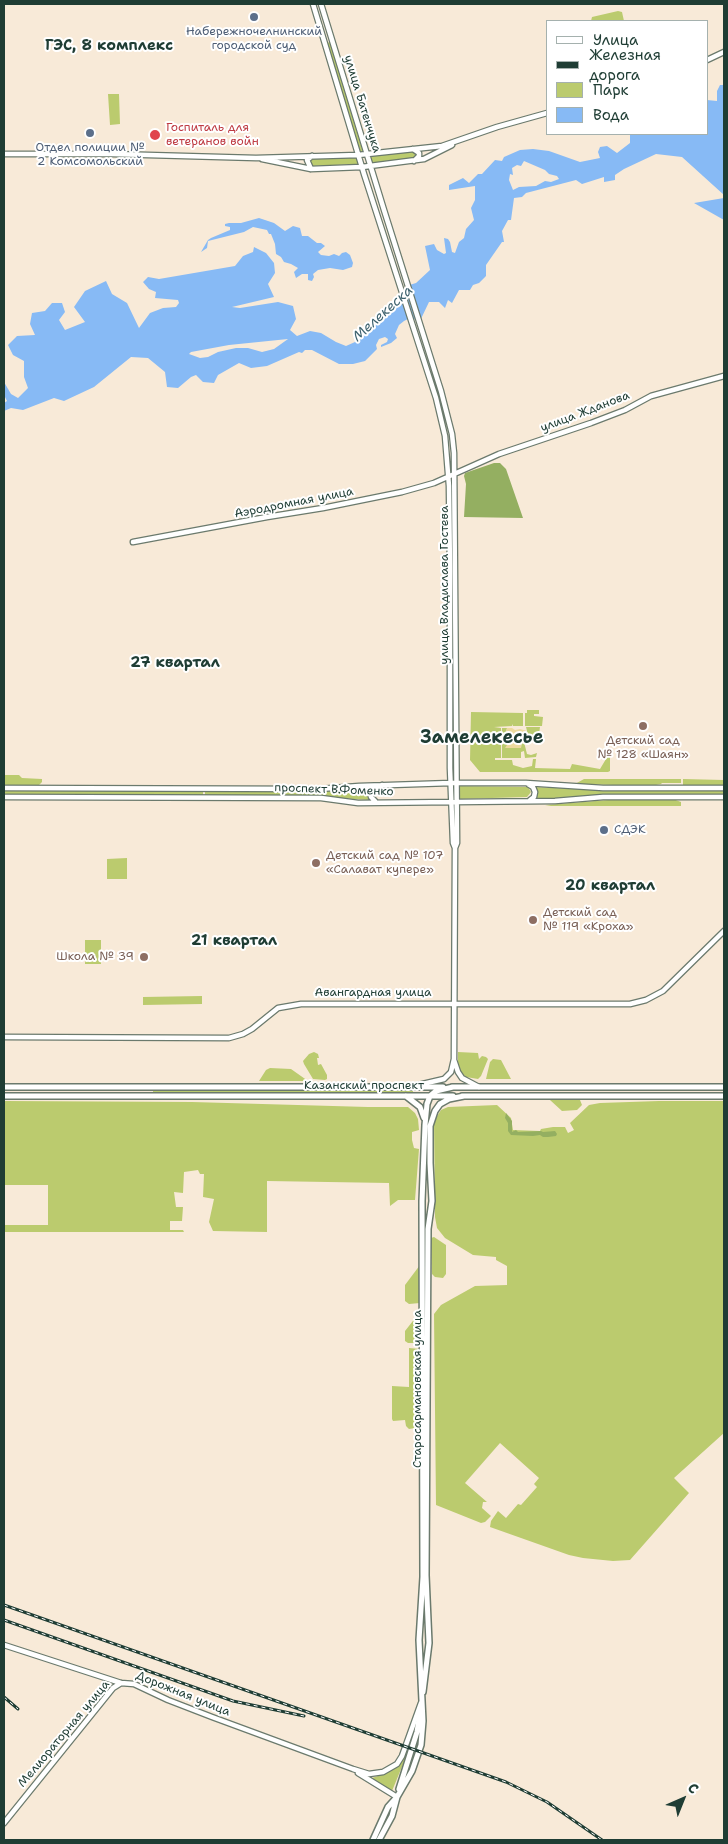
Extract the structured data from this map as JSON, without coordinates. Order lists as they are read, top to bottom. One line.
{"streets":{"main road":["улица Батенчука","улица Жданова","Аэродромная улица","улица Владислава Гостева","проспект В.Фоменко","Авангардная улица","Казанский проспект","Старосармановская улица","Дорожная улица","Мелиораторная улица"]},"crossings":[["улица Батенчука","улица Владислава Гостева"],["улица Жданова","Аэродромная улица"],["улица Жданова","улица Владислава Гостева"],["Аэродромная улица","улица Владислава Гостева"],["улица Владислава Гостева","проспект В.Фоменко"],["улица Владислава Гостева","Авангардная улица"],["улица Владислава Гостева","Казанский проспект"],["Казанский проспект","Старосармановская улица"],["Дорожная улица","Мелиораторная улица"]],"districts":["ГЭС, 8 комплекс","27 квартал","Замелекесье","20 квартал","21 квартал"],"water":["Мелекеска"],"places":["Набережночелнинский городской суд","Отдел полиции № 2 Комсомольский","Госпиталь для ветеранов войн","Детский сад № 128 «Шаян»","СДЭК","Детский сад № 107 «Салават купере»","Детский сад № 119 «Кроха»","Школа № 39"],"legend":["Улица","Железная дорога","Парк","Вода"],"north":"top right"}
